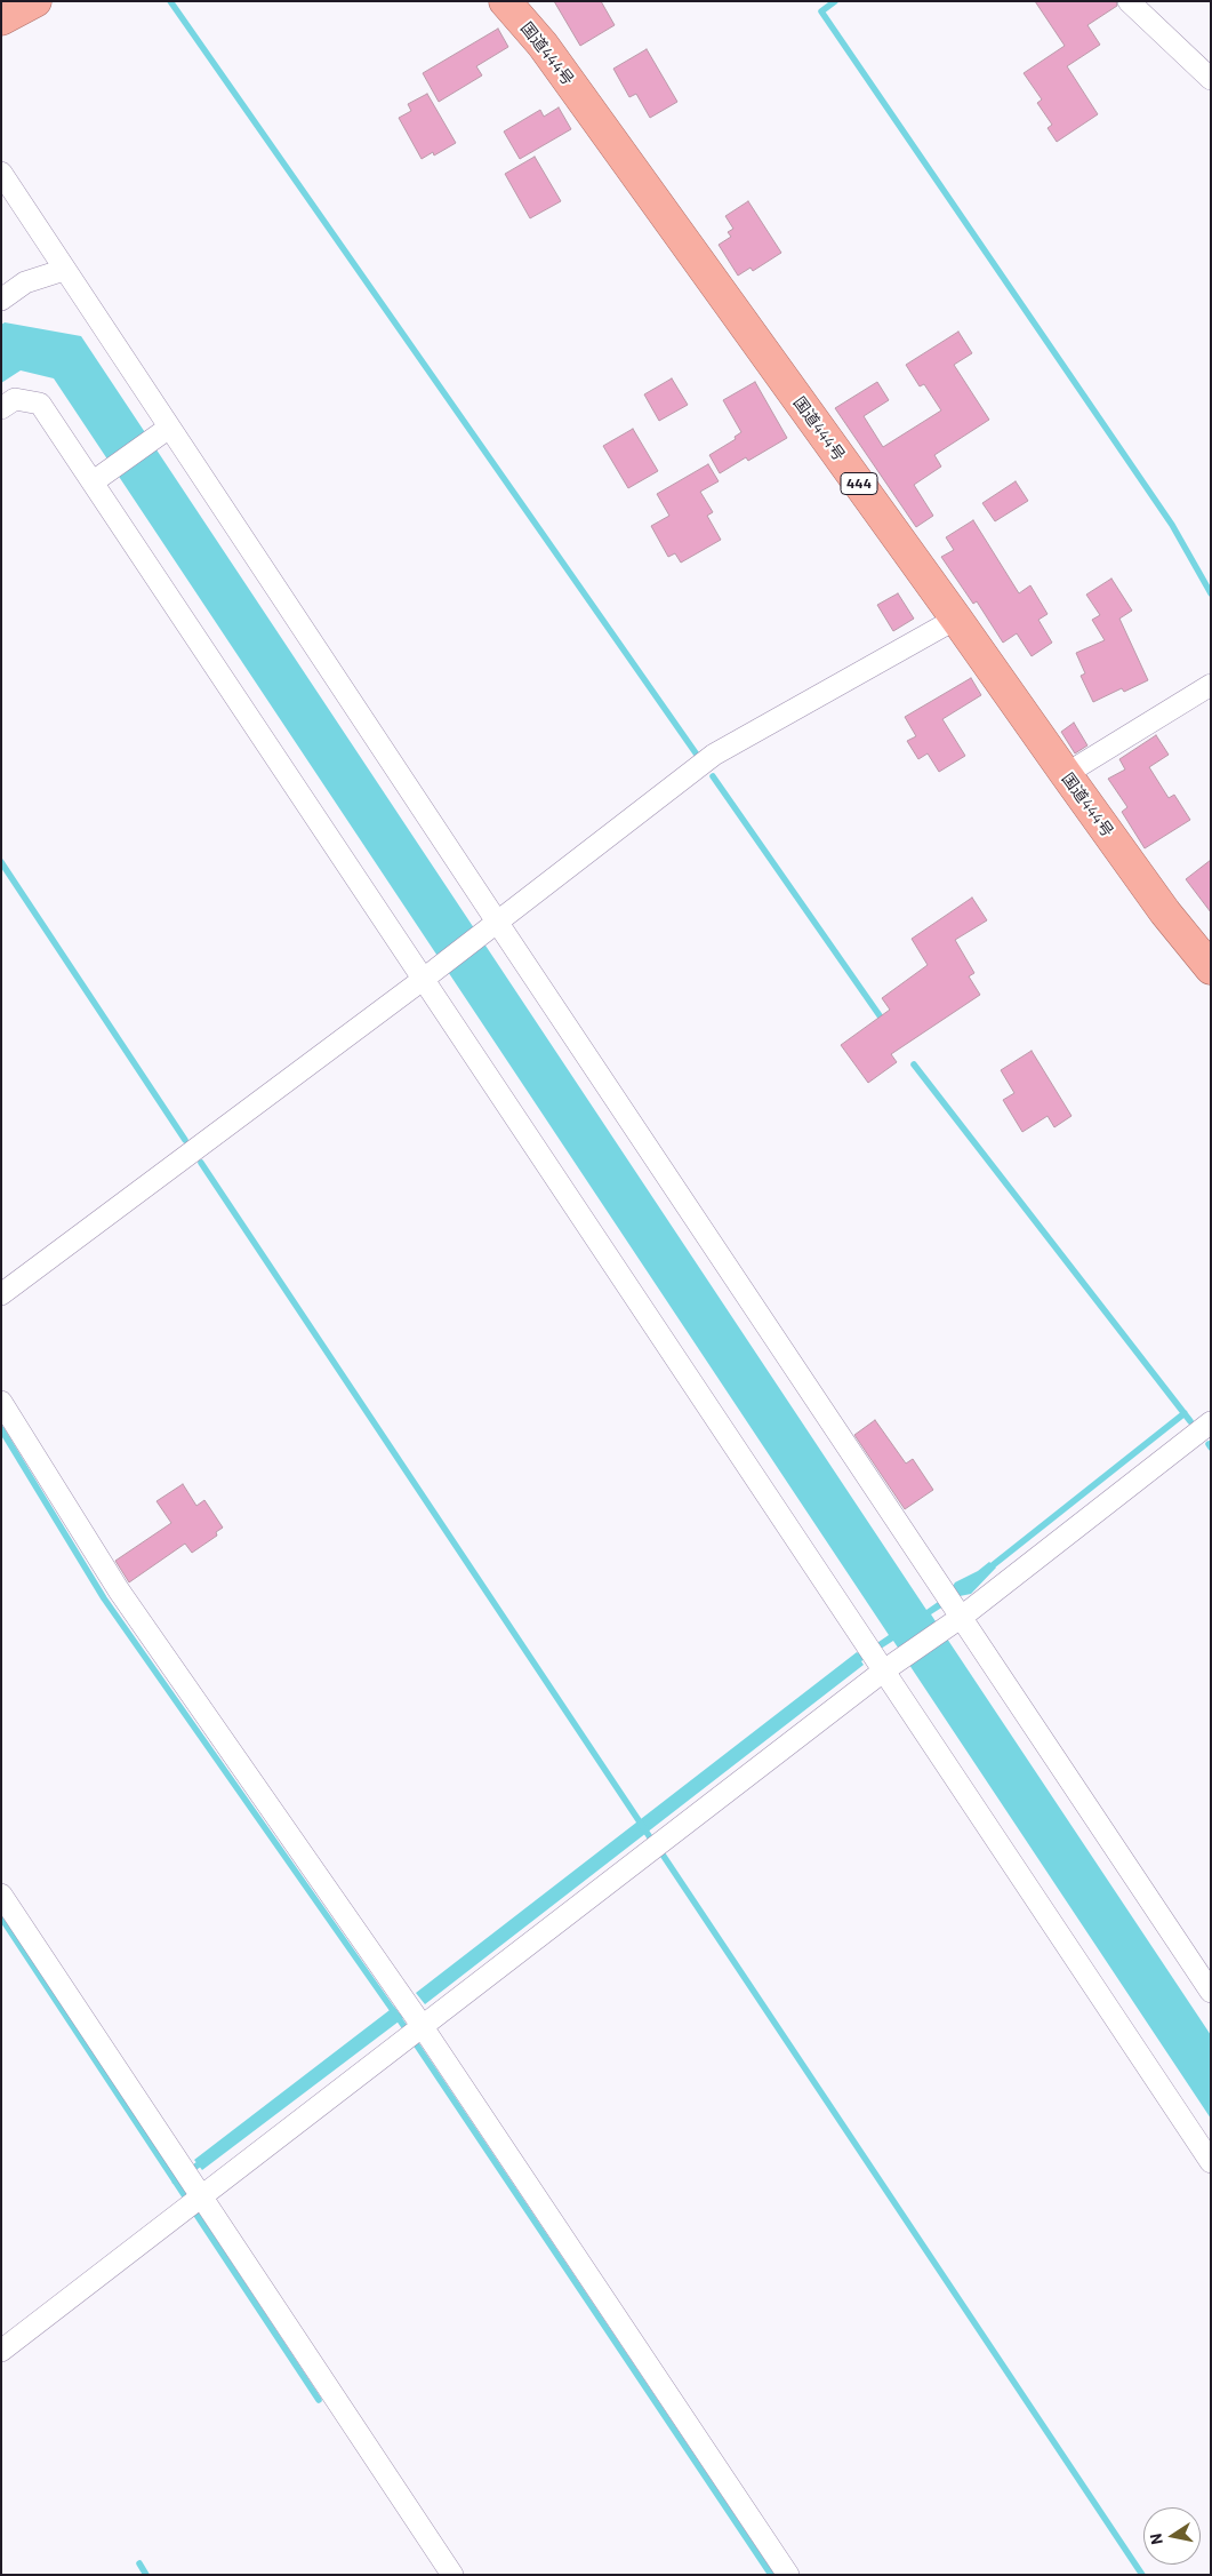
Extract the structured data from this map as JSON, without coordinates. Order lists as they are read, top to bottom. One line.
{"streets":{"highway":["国道444号","444"]},"north":"left"}
